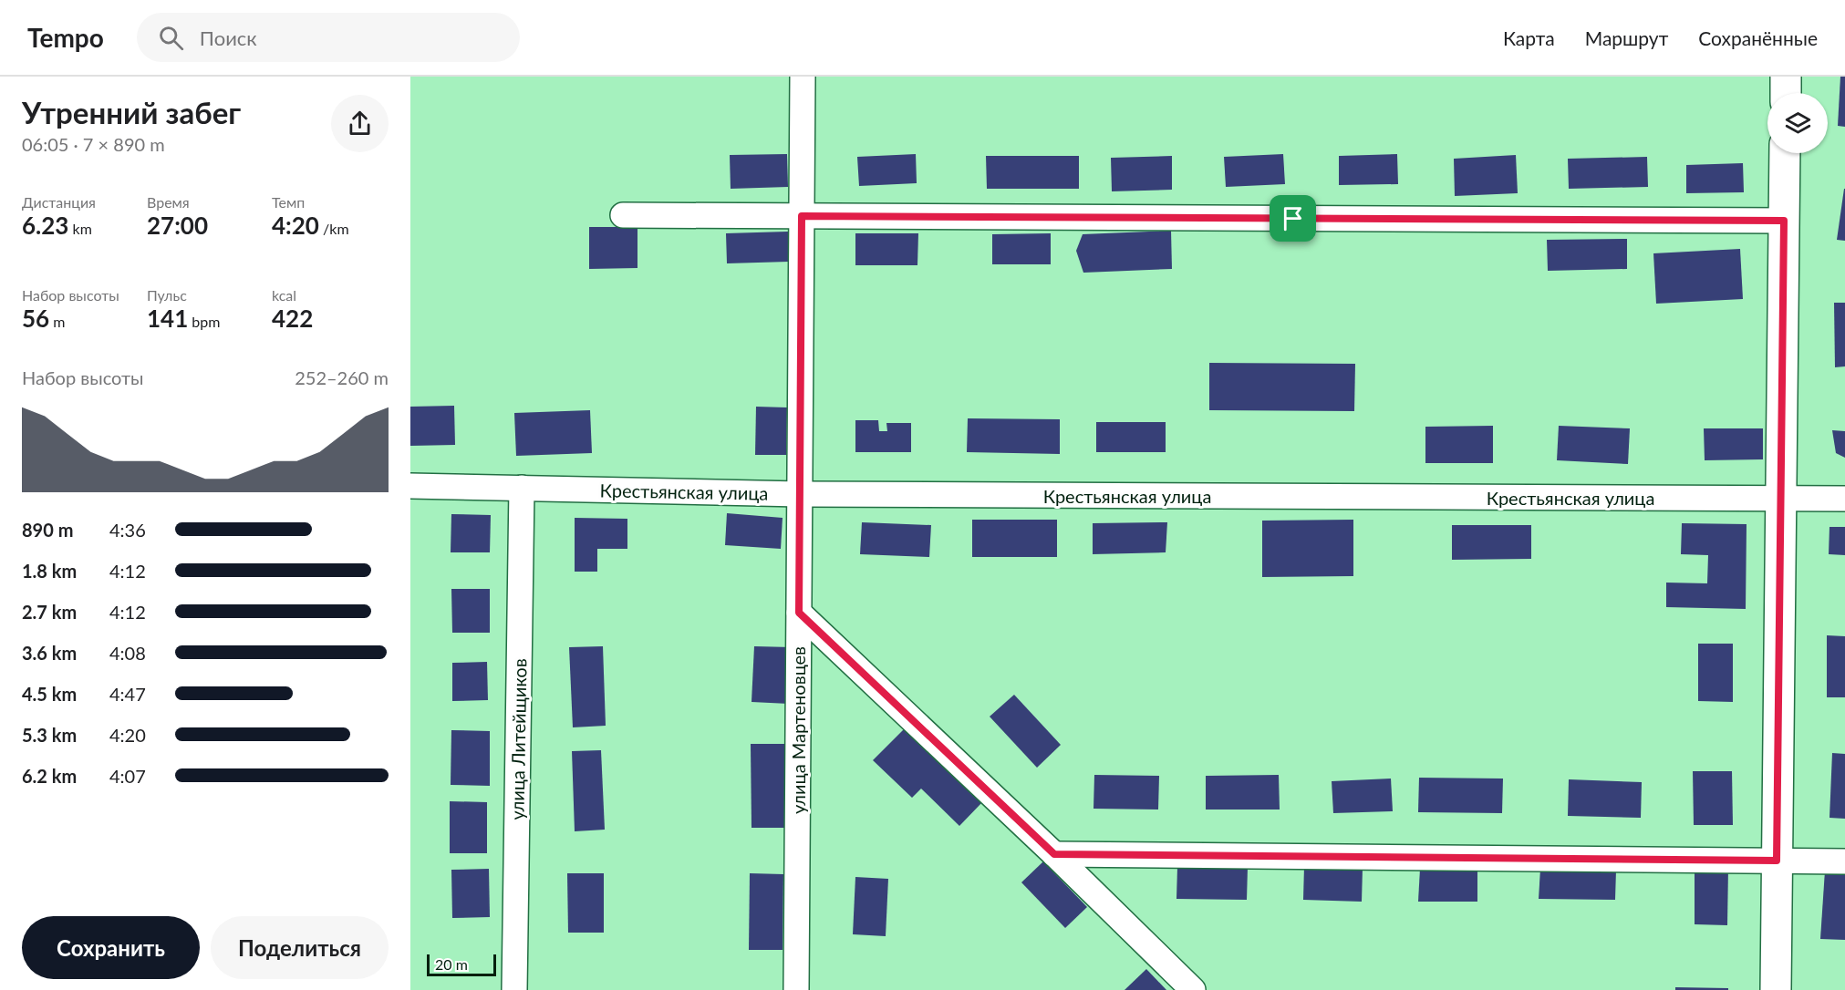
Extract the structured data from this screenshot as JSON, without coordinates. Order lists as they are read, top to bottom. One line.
{"streets":{"street":["Крестьянская улица","улица Мартеновцев","улица Литейщиков"]},"crossings":[["Крестьянская улица","улица Мартеновцев"],["Крестьянская улица","улица Литейщиков"]],"scale_bar":"20 m","page":{"header":"Tempo","search":"Поиск","nav":["Карта","Маршрут","Сохранённые"],"heading":["Утренний забег","06:05 · 7 × 890 m"],"stats":[["Дистанция","6.23 km"],["Время","27:00"],["Темп","4:20 /km"],["Набор высоты","56 m"],["Пульс","141 bpm"],["kcal","422"]],"chart":["Набор высоты","252–260 m"],"list":[{"name":"890 m","note":"4:36"},{"name":"1.8 km","note":"4:12"},{"name":"2.7 km","note":"4:12"},{"name":"3.6 km","note":"4:08"},{"name":"4.5 km","note":"4:47"},{"name":"5.3 km","note":"4:20"},{"name":"6.2 km","note":"4:07"}],"buttons":["Сохранить","Поделиться"],"scale":"20 m"}}
